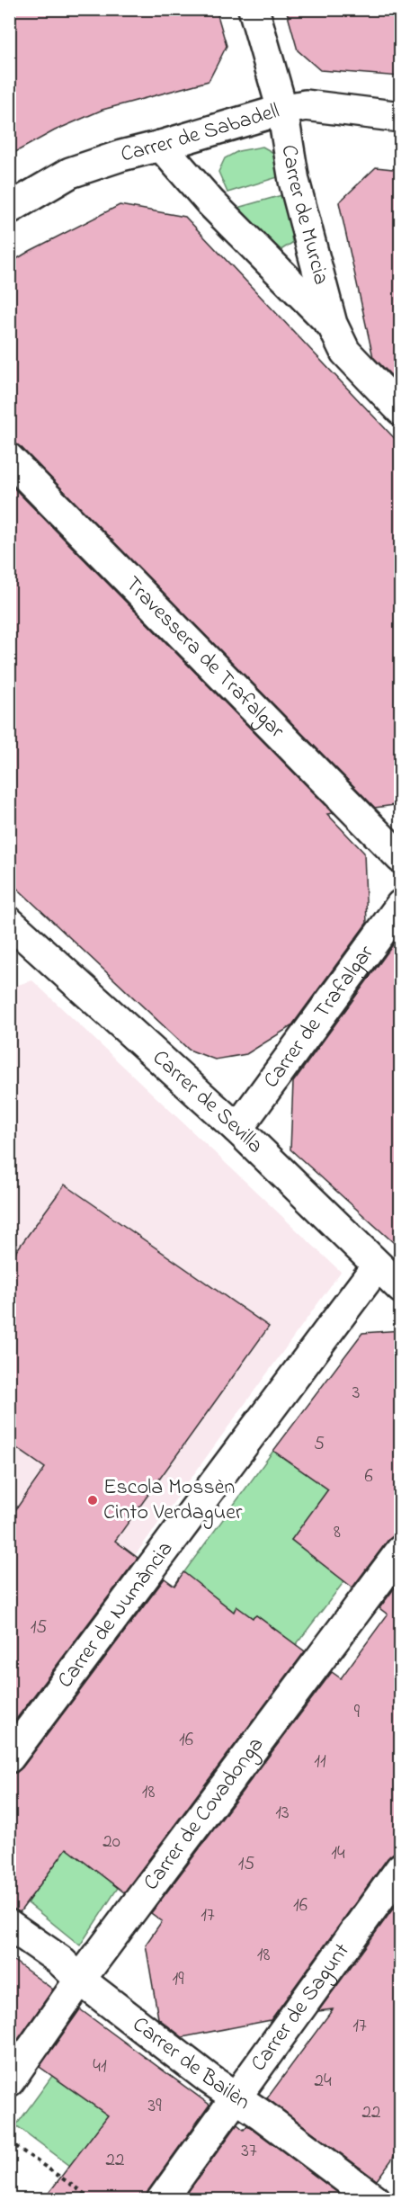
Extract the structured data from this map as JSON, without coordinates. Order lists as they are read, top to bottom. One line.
{"streets":{"street":["Carrer de Sabadell","Carrer de Murcia","Travessera de Trafalgar","Carrer de Trafalgar","Carrer de Sevilla","Carrer de Numància","Carrer de Covadonga","Carrer de Sagunt","Carrer de Bailèn"]},"crossings":[["Carrer de Sabadell","Carrer de Murcia"],["Carrer de Trafalgar","Carrer de Sevilla"],["Carrer de Sevilla","Carrer de Numància"],["Carrer de Covadonga","Carrer de Bailèn"],["Carrer de Sagunt","Carrer de Bailèn"]],"places":["Escola Mossèn Cinto Verdaguer"],"house_numbers":["3","5","6","8","15","9","16","11","18","13","20","14","15","16","17","18","19","17","41","24","39","22","37","22"]}
